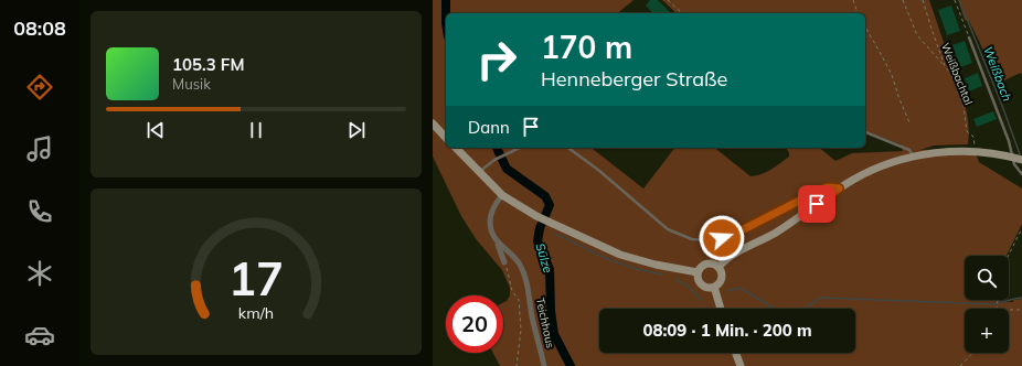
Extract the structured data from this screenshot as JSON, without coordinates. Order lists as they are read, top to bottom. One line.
{"streets":{"street":["Teichhaus"],"path":["Weißbachtal"]},"water":["Weißbach","Sülze"],"page":{"tabs":"08:08","turn":["170 m","Henneberger Straße"],"song":["105.3 FM","Musik"],"then":"Dann","map_buttons":"+","limit":"20","trip":"08:09 · 1 Min. · 200 m","gauge":["17","km/h"]}}
